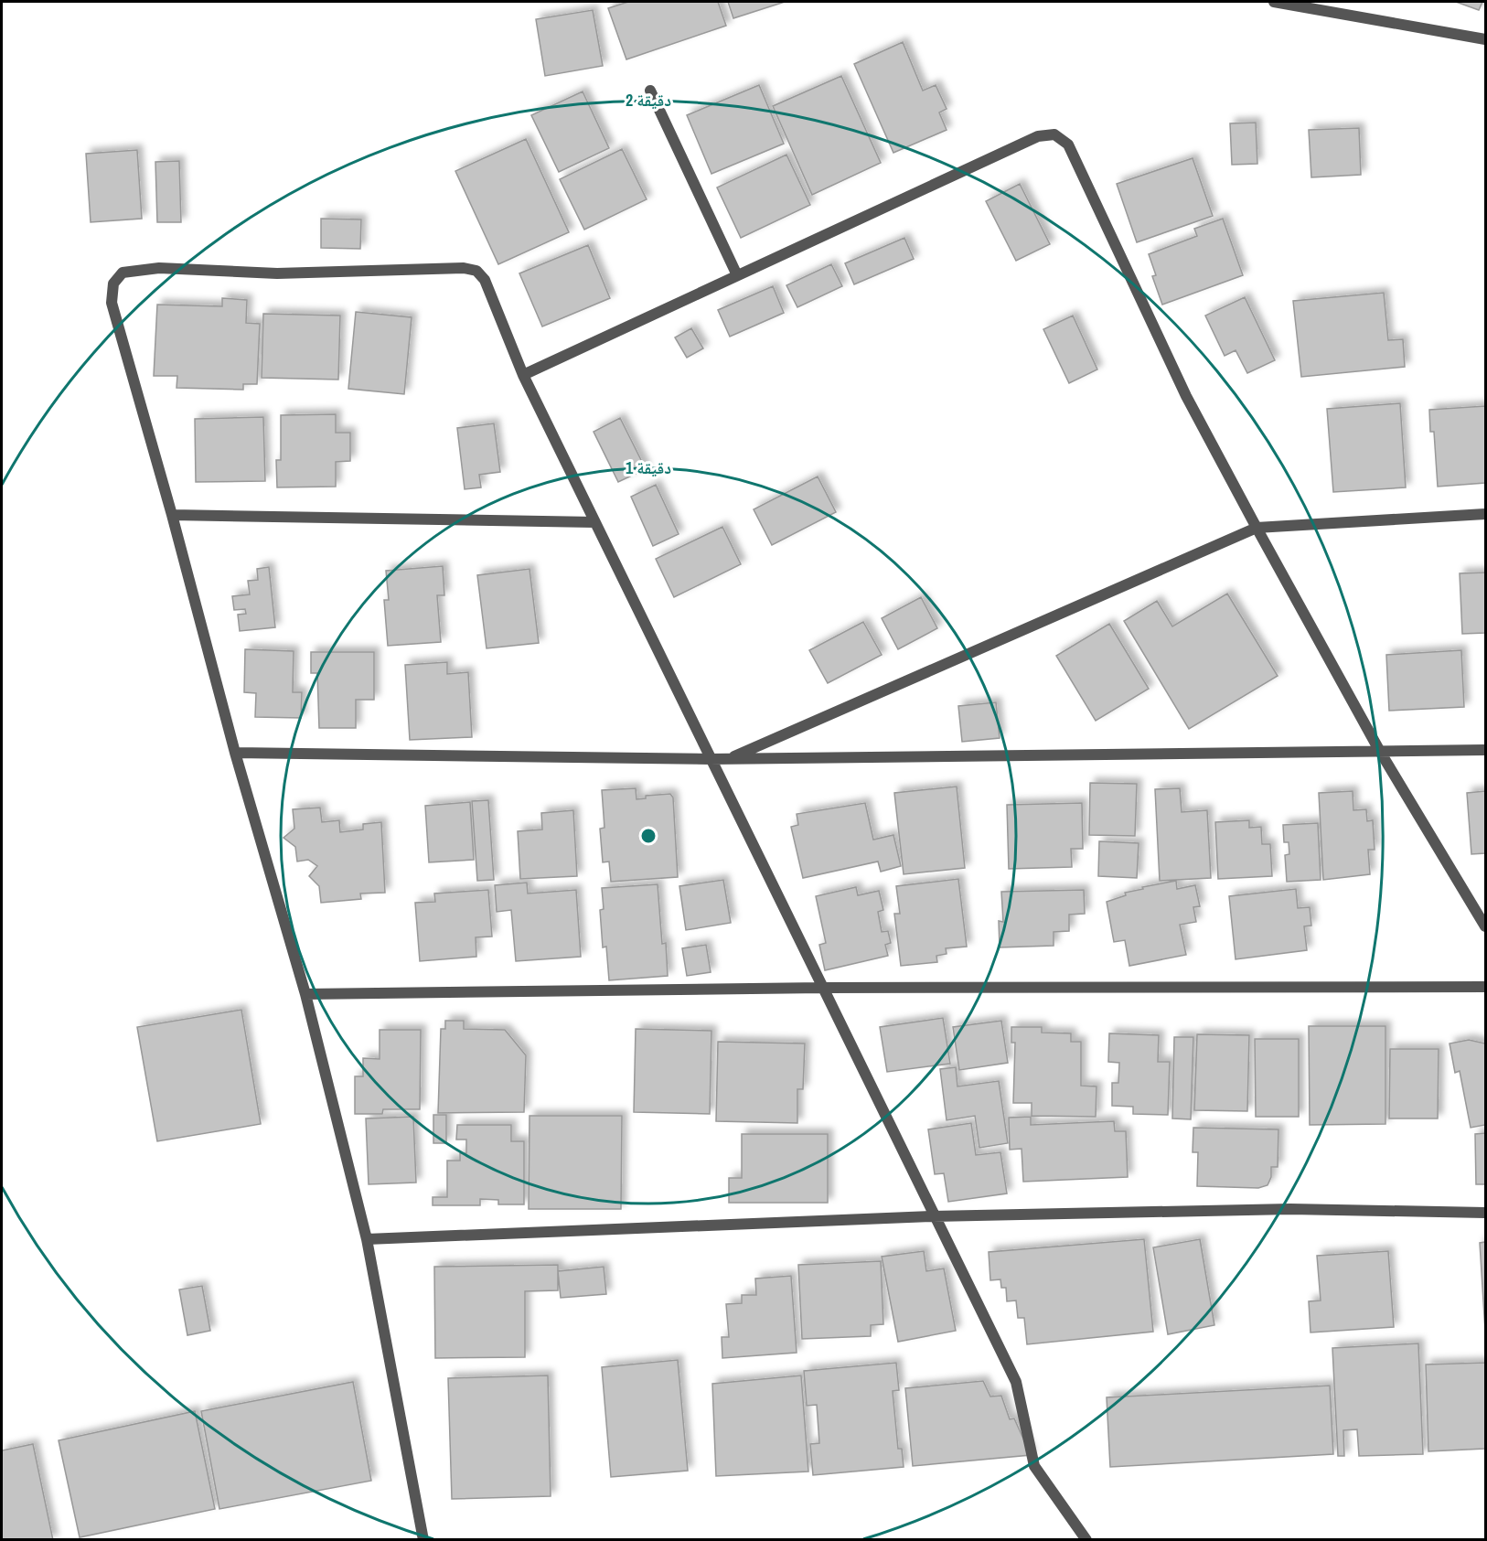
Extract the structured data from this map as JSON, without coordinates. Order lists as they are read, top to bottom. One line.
{"rings":["2 دقيقة","1 دقيقة"]}
